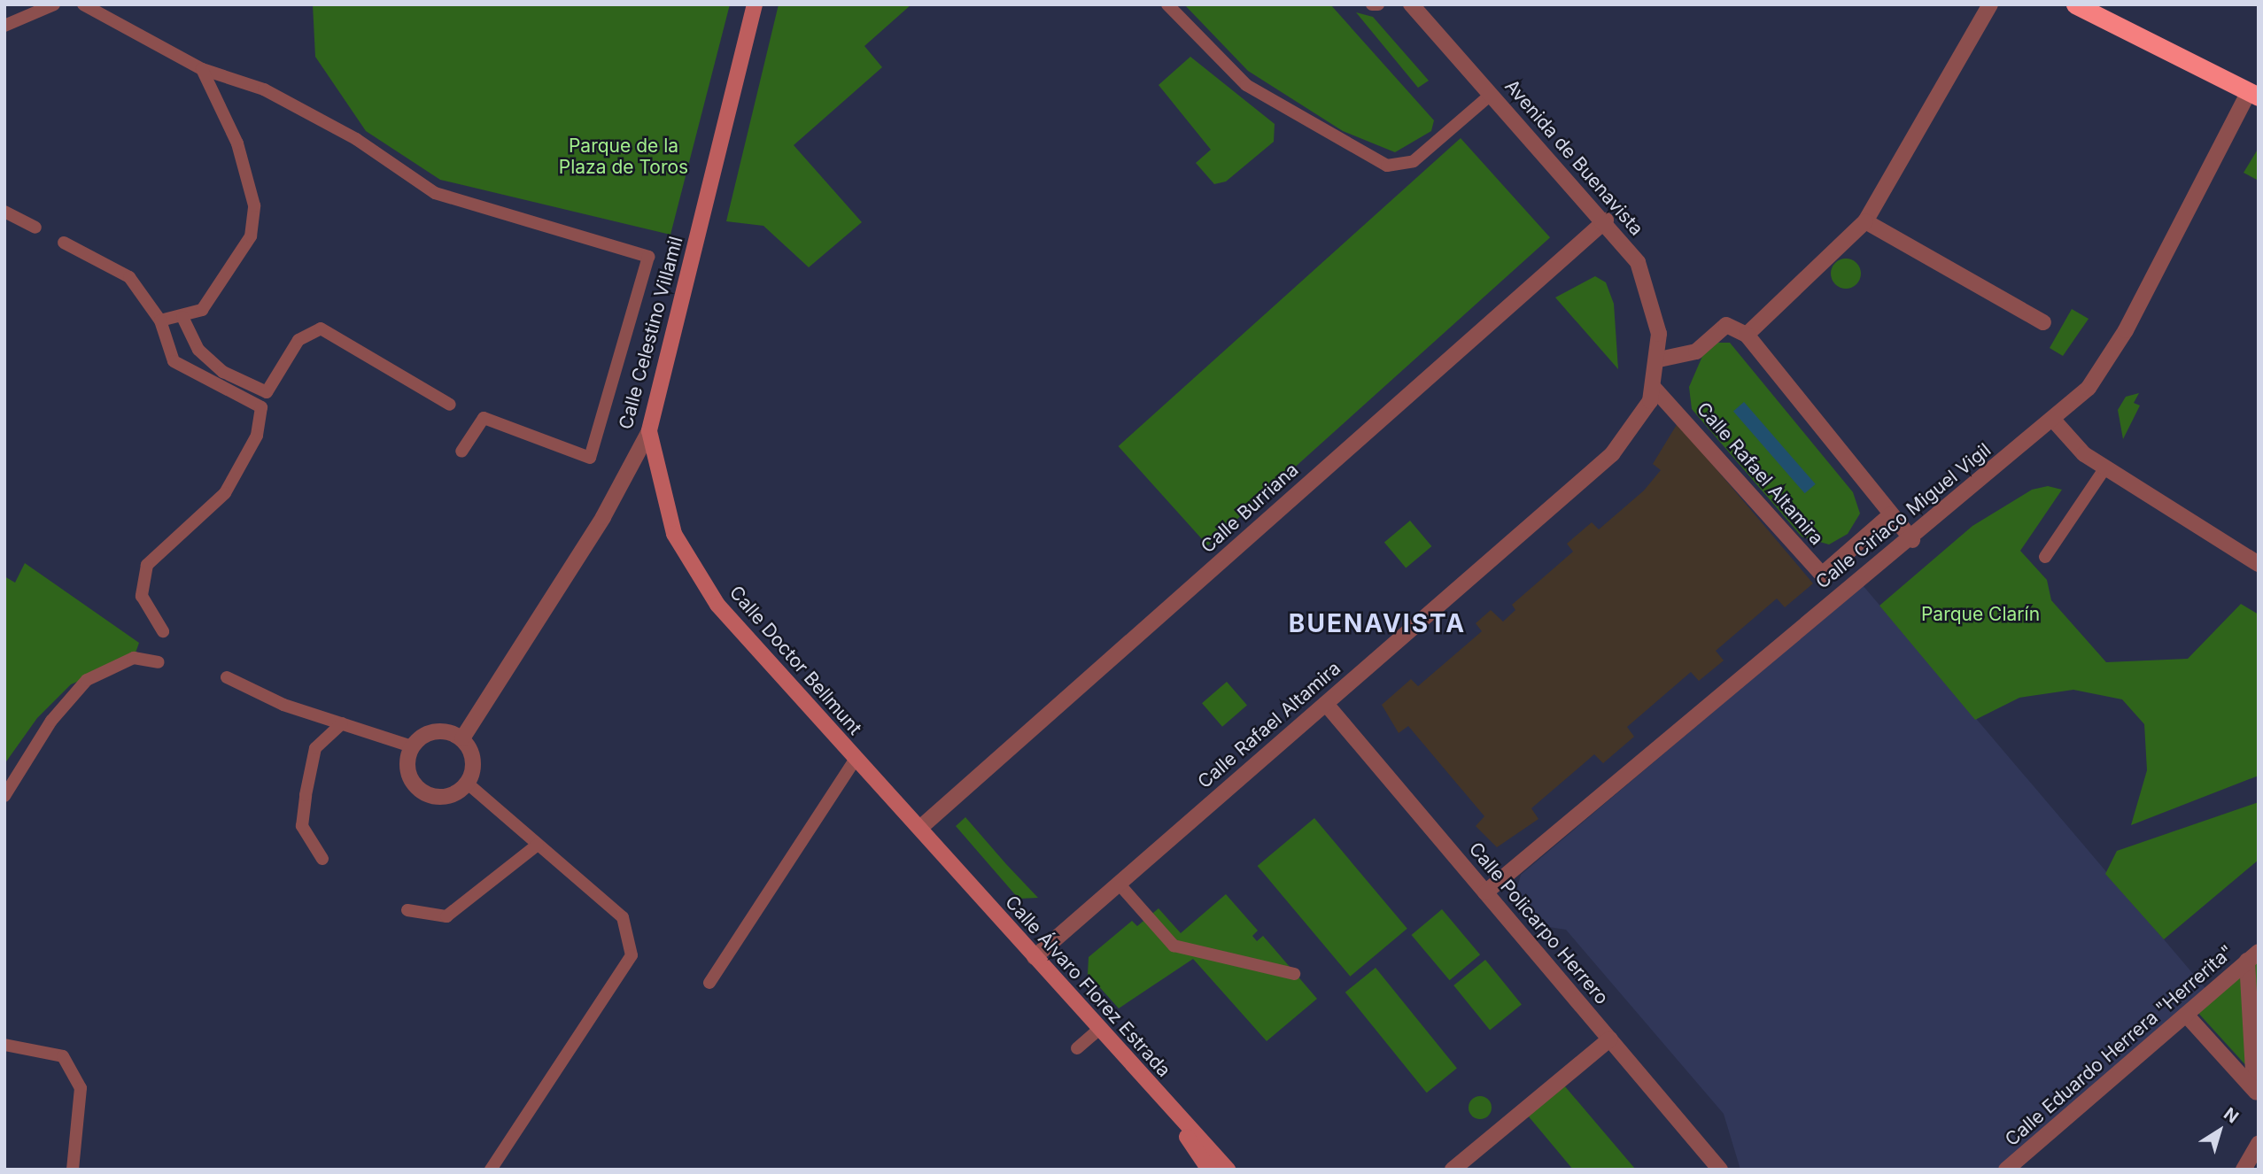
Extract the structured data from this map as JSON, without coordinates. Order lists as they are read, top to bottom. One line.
{"streets":{"main road":["Calle Celestino Villamil","Calle Doctor Bellmunt","Calle Álvaro Florez Estrada"],"street":["Avenida de Buenavista","Calle Rafael Altamira","Calle Burriana","Calle Ciriaco Miguel Vigil","Calle Policarpo Herrero","Calle Eduardo Herrera \"Herrerita\""]},"crossings":[["Avenida de Buenavista","Calle Rafael Altamira"],["Avenida de Buenavista","Calle Burriana"],["Calle Celestino Villamil","Calle Doctor Bellmunt"],["Calle Rafael Altamira","Calle Policarpo Herrero"],["Calle Rafael Altamira","Calle Álvaro Florez Estrada"],["Calle Burriana","Calle Doctor Bellmunt"],["Calle Burriana","Calle Álvaro Florez Estrada"],["Calle Ciriaco Miguel Vigil","Calle Policarpo Herrero"],["Calle Doctor Bellmunt","Calle Álvaro Florez Estrada"]],"districts":["BUENAVISTA"],"parks":["Parque de la Plaza de Toros","Parque Clarín"],"north":"top right"}
